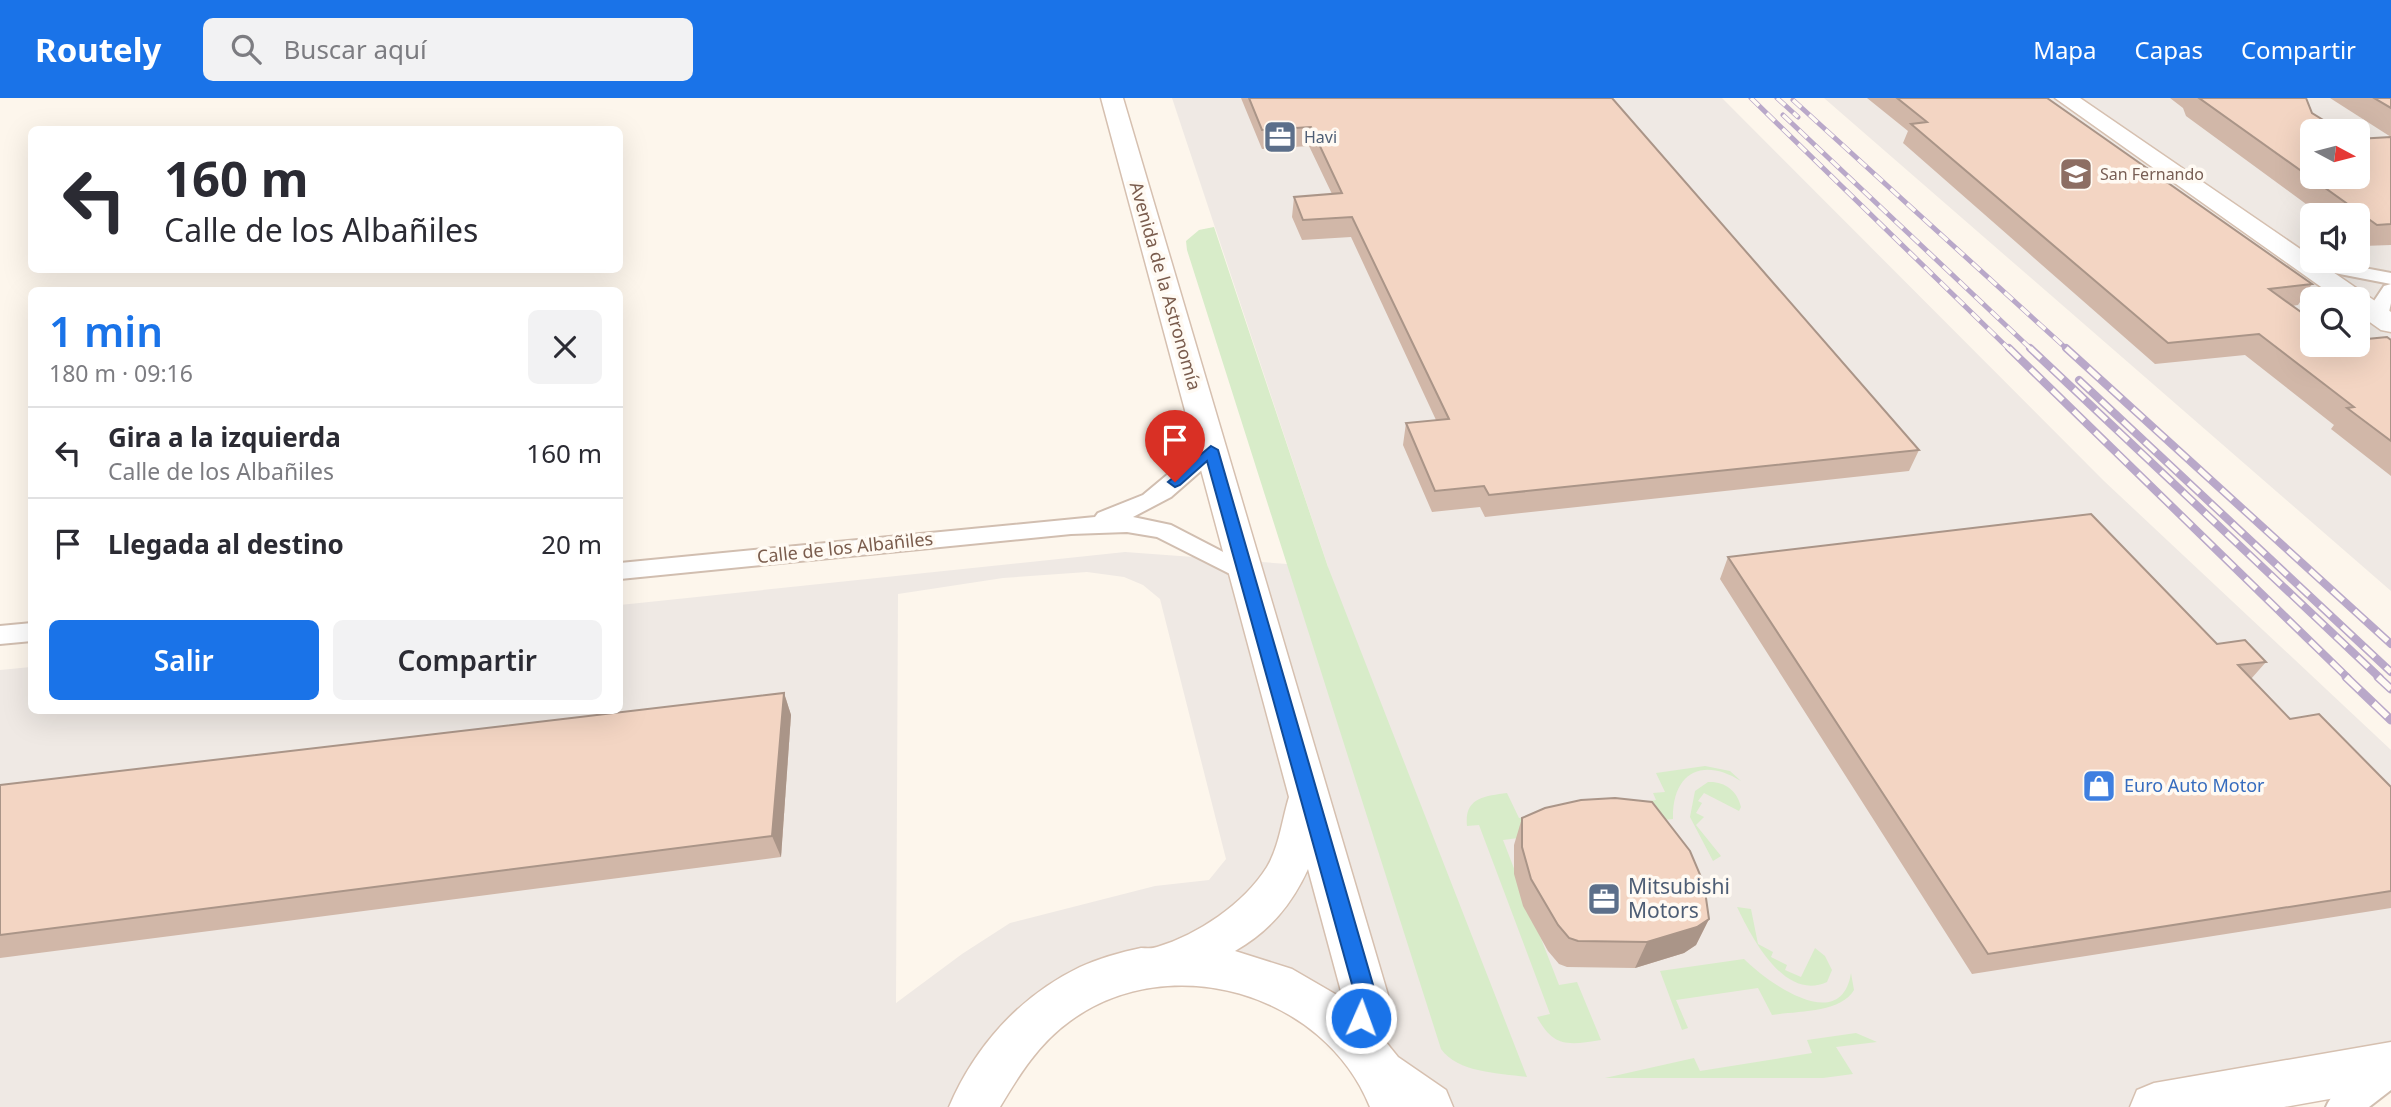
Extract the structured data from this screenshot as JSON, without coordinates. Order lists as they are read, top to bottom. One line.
{"streets":{"street":["Avenida de la Astronomía","Calle de los Albañiles"]},"crossings":[["Avenida de la Astronomía","Calle de los Albañiles"]],"places":{"office":["Havi","Mitsubishi Motors"],"school or university":["San Fernando"],"shop":["Euro Auto Motor"]},"north":"right","page":{"header":"Routely","search":"Buscar aquí","nav":["Mapa","Capas","Compartir"],"turn":["160 m","Calle de los Albañiles"],"heading":["1 min","180 m · 09:16"],"list":[{"name":"Gira a la izquierda","note":"Calle de los Albañiles","value":"160 m"},{"name":"Llegada al destino","value":"20 m"}],"buttons":["Salir","Compartir"]}}
